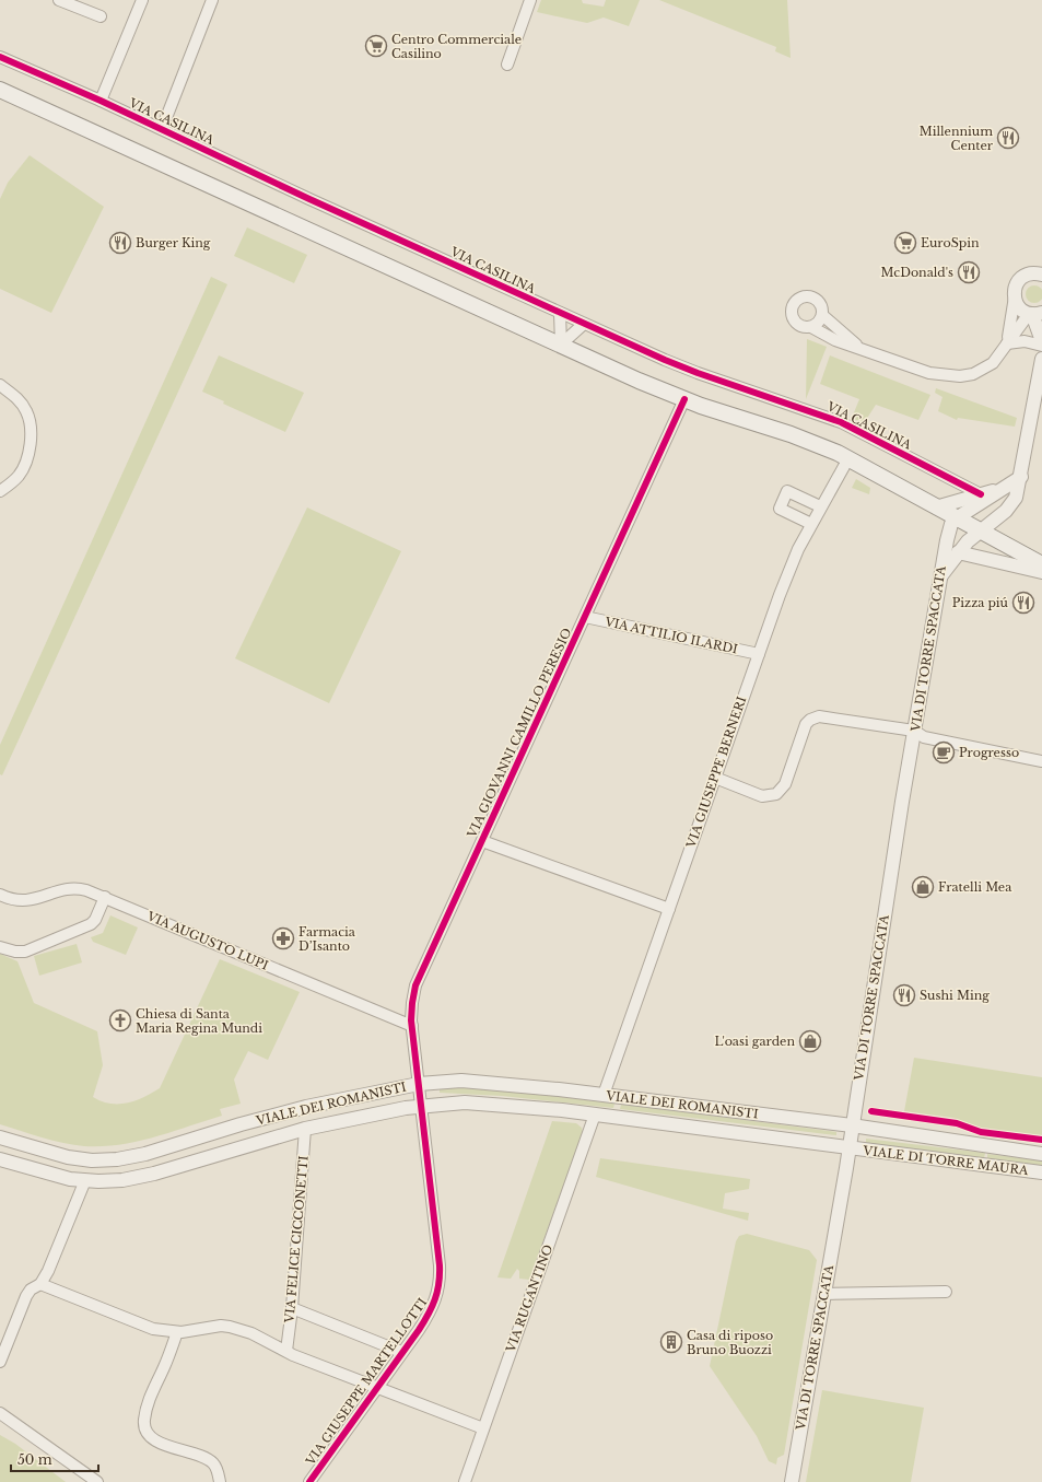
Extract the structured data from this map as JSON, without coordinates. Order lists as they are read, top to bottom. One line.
{"streets":{"street":["VIA CASILINA","VIA ATTILIO ILARDI","VIA DI TORRE SPACCATA","VIA GIOVANNI CAMILLO PERESIO","VIA GIUSEPPE BERNERI","VIA AUGUSTO LUPI","VIALE DEI ROMANISTI","VIALE DI TORRE MAURA","VIA FELICE CICCONETTI","VIA RUGANTINO","VIA GIUSEPPE MARTELLOTTI"]},"crossings":[["VIA ATTILIO ILARDI","VIA GIOVANNI CAMILLO PERESIO"],["VIA ATTILIO ILARDI","VIA GIUSEPPE BERNERI"],["VIA DI TORRE SPACCATA","VIALE DEI ROMANISTI"],["VIA DI TORRE SPACCATA","VIALE DI TORRE MAURA"],["VIA GIOVANNI CAMILLO PERESIO","VIA AUGUSTO LUPI"],["VIA GIOVANNI CAMILLO PERESIO","VIALE DEI ROMANISTI"],["VIA GIOVANNI CAMILLO PERESIO","VIA GIUSEPPE MARTELLOTTI"],["VIA GIUSEPPE BERNERI","VIALE DEI ROMANISTI"],["VIALE DEI ROMANISTI","VIALE DI TORRE MAURA"],["VIALE DEI ROMANISTI","VIA FELICE CICCONETTI"],["VIALE DEI ROMANISTI","VIA RUGANTINO"],["VIALE DEI ROMANISTI","VIA GIUSEPPE MARTELLOTTI"]],"places":{"supermarket":["Centro Commerciale Casilino","EuroSpin"],"restaurant":["Millennium Center","Burger King","McDonald's","Pizza piú","Sushi Ming"],"cafe":["Progresso"],"shop":["Fratelli Mea","L'oasi garden"],"pharmacy":["Farmacia D’Isanto"],"church":["Chiesa di Santa Maria Regina Mundi"],"building":["Casa di riposo Bruno Buozzi"]},"scale_bar":"50 m"}
